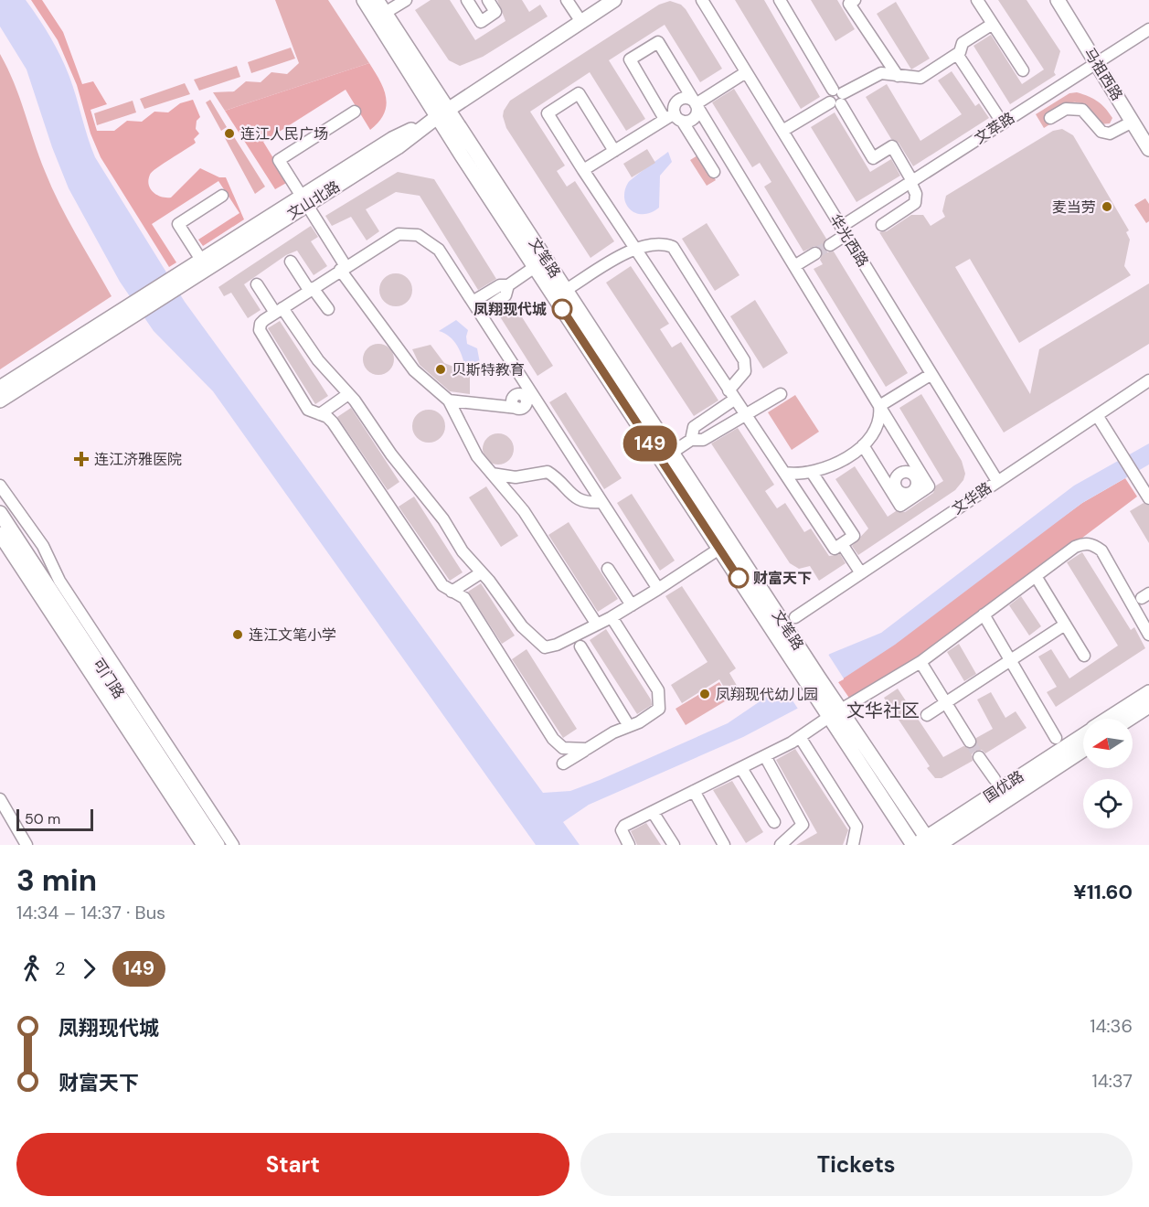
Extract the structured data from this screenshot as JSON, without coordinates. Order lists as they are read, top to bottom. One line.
{"streets":{"main road":["马祖西路","文山北路","文笔路","可门路","国优路"],"street":["文萃路","华光西路","文华路"]},"crossings":[["马祖西路","文萃路"],["文萃路","华光西路"],["文山北路","文笔路"],["华光西路","文华路"],["文笔路","国优路"]],"districts":["文华社区"],"places":{"other":["连江人民广场","麦当劳","凤翔现代城","贝斯特教育","财富天下","连江文笔小学","凤翔现代幼儿园"],"health":["连江济雅医院"]},"lines":["bus line 149"],"scale_bar":"50 m","north":"left","page":{"on_map":"149","scale":"50 m","heading":["3 min","14:34 – 14:37 · Bus","¥11.60"],"legs":["2","149"],"list":[{"name":"凤翔现代城","value":"14:36"},{"name":"财富天下","value":"14:37"}],"buttons":["Start","Tickets"]}}
